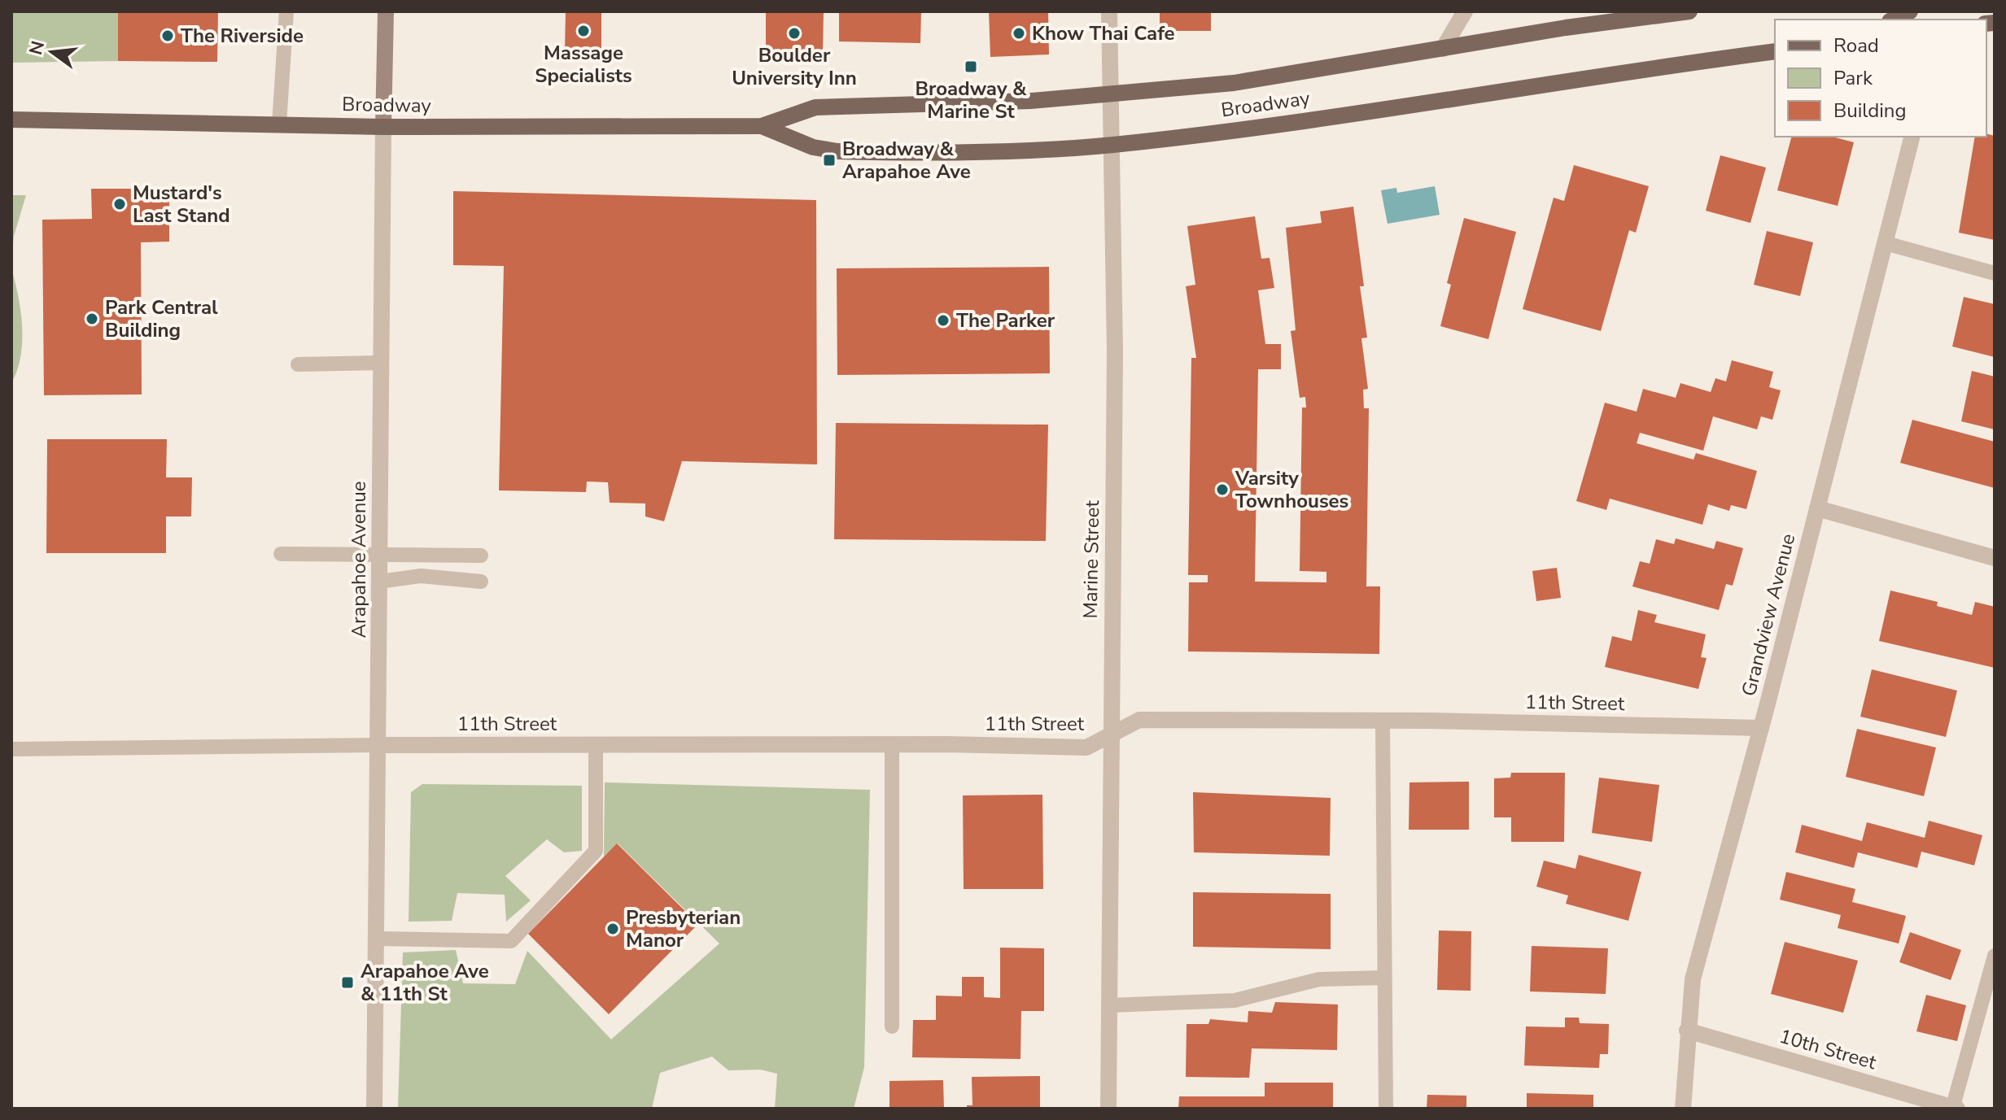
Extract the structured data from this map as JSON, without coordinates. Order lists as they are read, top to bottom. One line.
{"streets":{"main road":["Broadway","Arapahoe Avenue"],"street":["Marine Street","Grandview Avenue","11th Street","10th Street"]},"crossings":[["Broadway","Arapahoe Avenue"],["Broadway","Marine Street"],["Arapahoe Avenue","11th Street"],["Marine Street","11th Street"],["Grandview Avenue","11th Street"],["Grandview Avenue","10th Street"]],"places":{"other":["Massage Specialists","Boulder University Inn","Khow Thai Cafe","The Riverside","Mustard's Last Stand","Park Central Building","The Parker","Varsity Townhouses","Presbyterian Manor"],"transit":["Broadway & Marine St","Broadway & Arapahoe Ave","Arapahoe Ave & 11th St"]},"legend":["Road","Park","Building"],"north":"left"}
